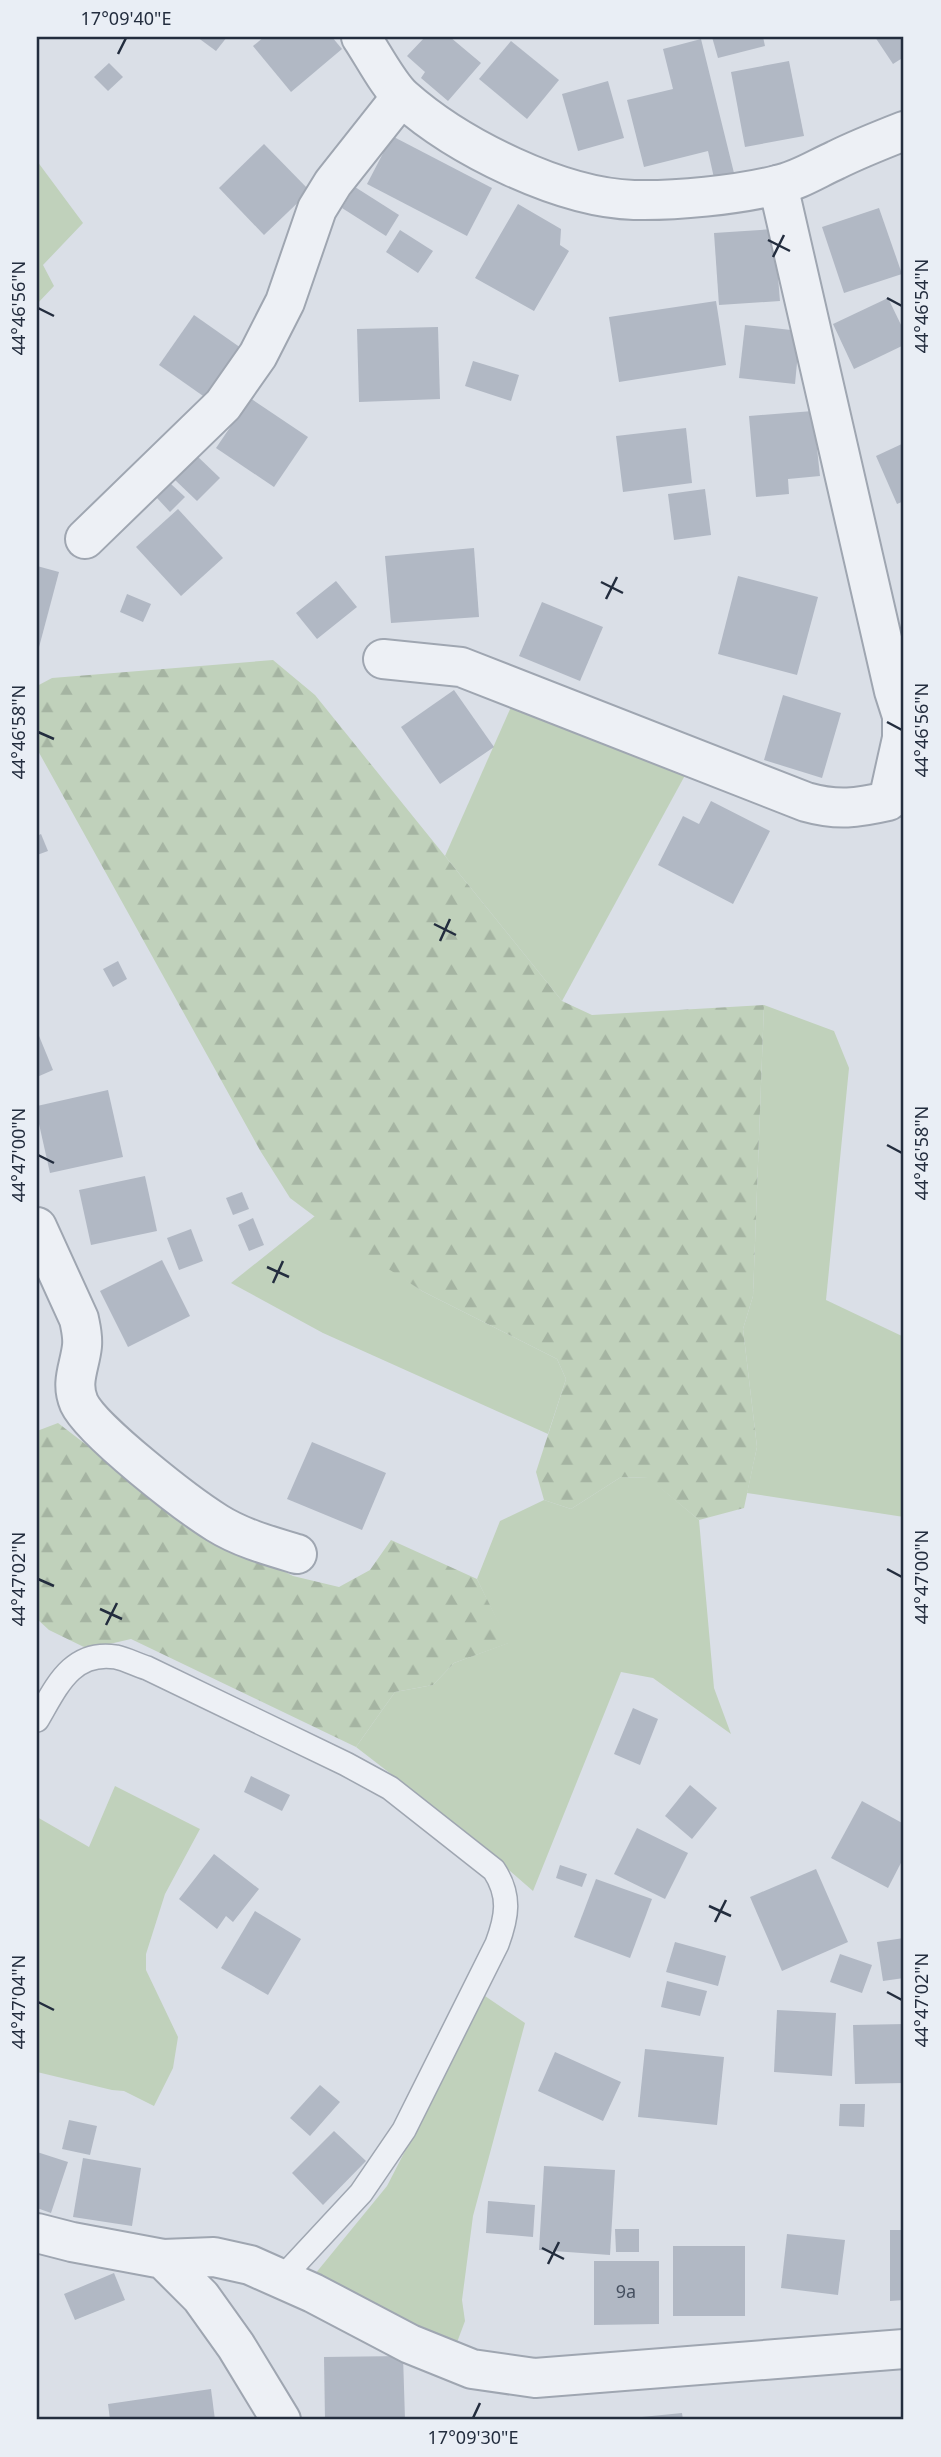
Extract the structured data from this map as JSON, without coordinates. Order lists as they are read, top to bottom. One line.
{"house_numbers":["9a"],"coordinates":["17°09'40\"E","44°46'54\"N","44°46'56\"N","44°46'58\"N","44°47'00\"N","44°47'02\"N","44°47'04\"N","17°09'30\"E"]}
